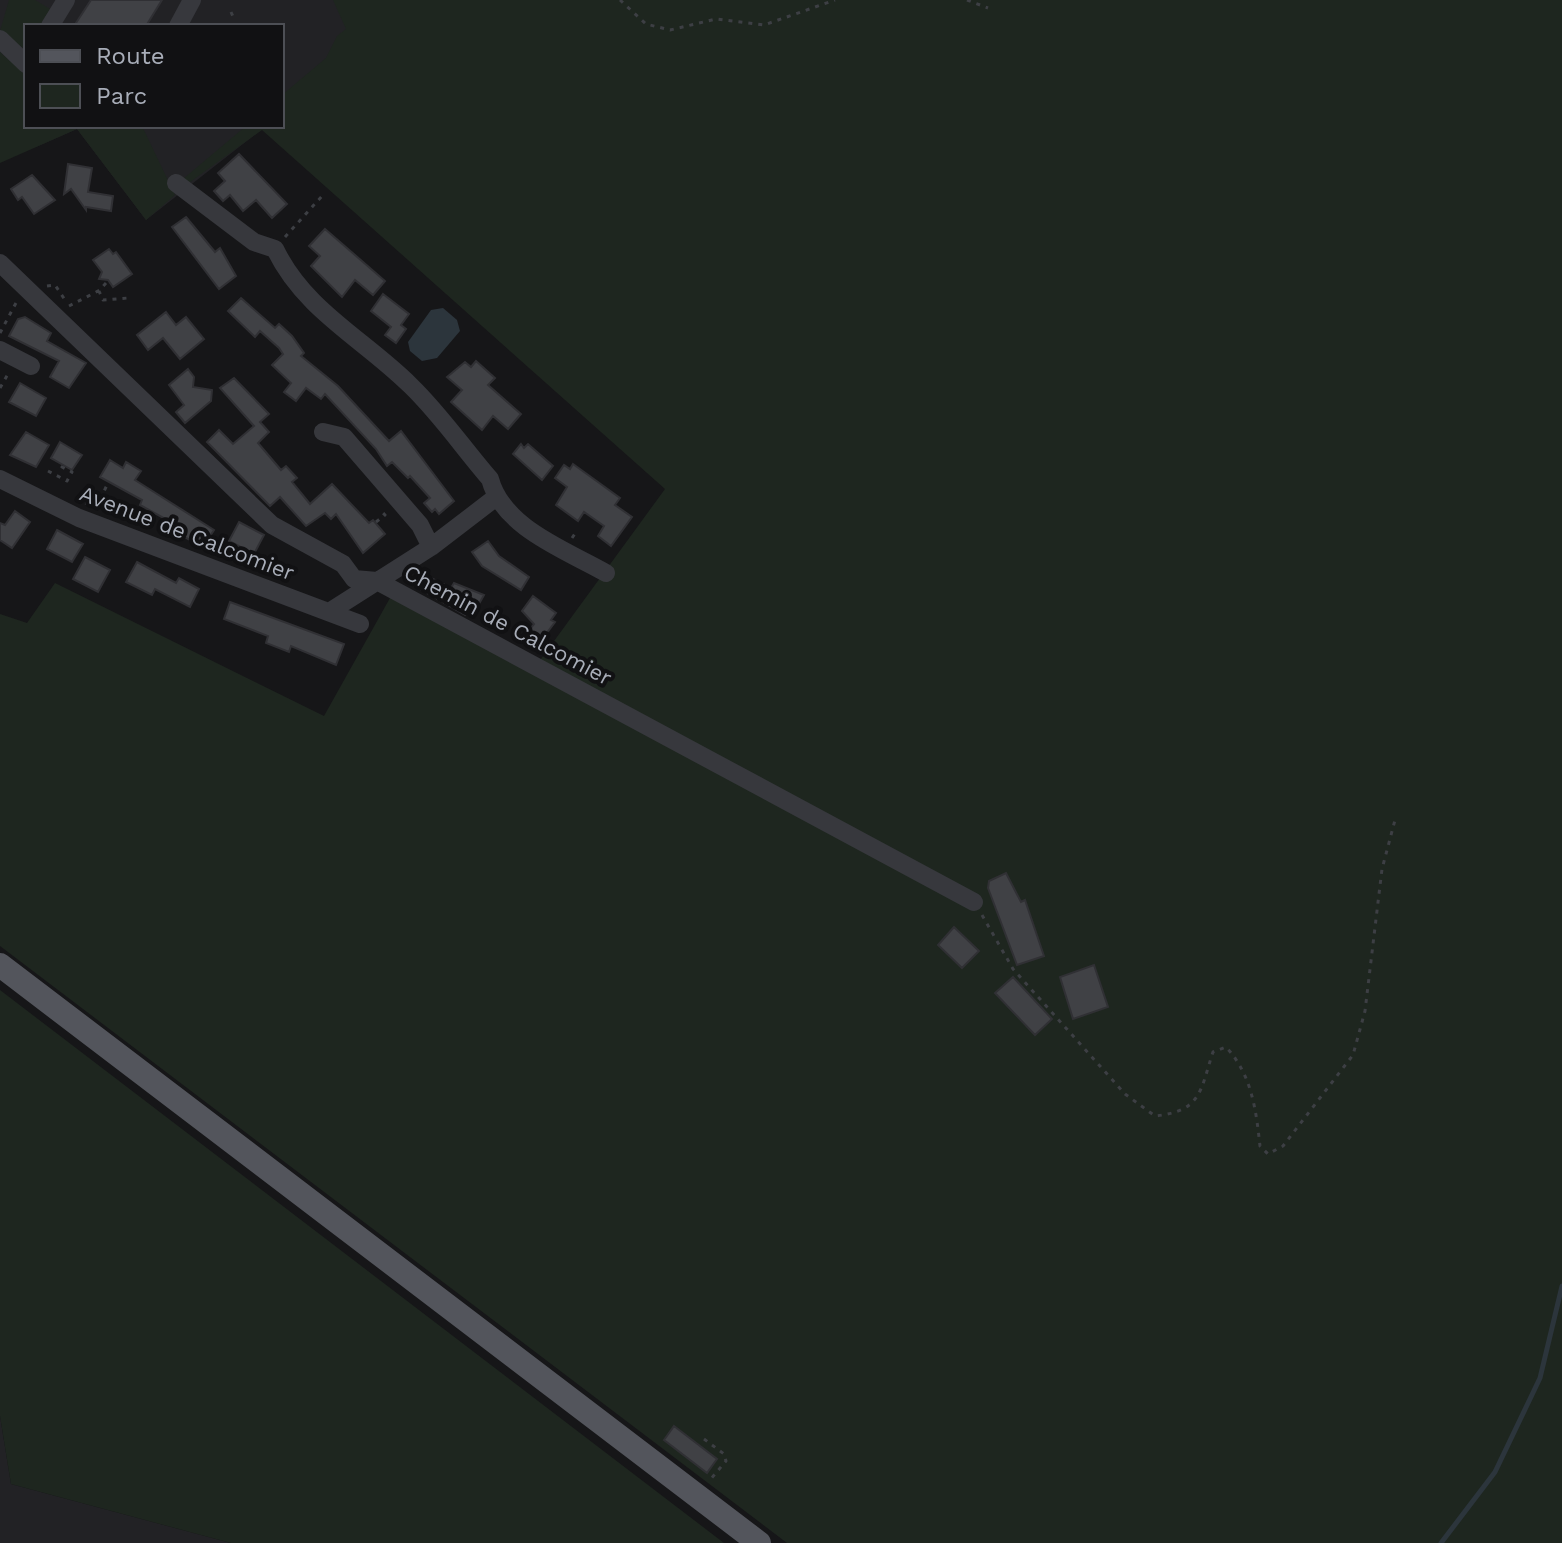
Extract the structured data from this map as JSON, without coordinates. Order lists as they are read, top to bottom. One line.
{"streets":{"street":["Avenue de Calcomier","Chemin de Calcomier"]},"legend":["Route","Parc"]}
